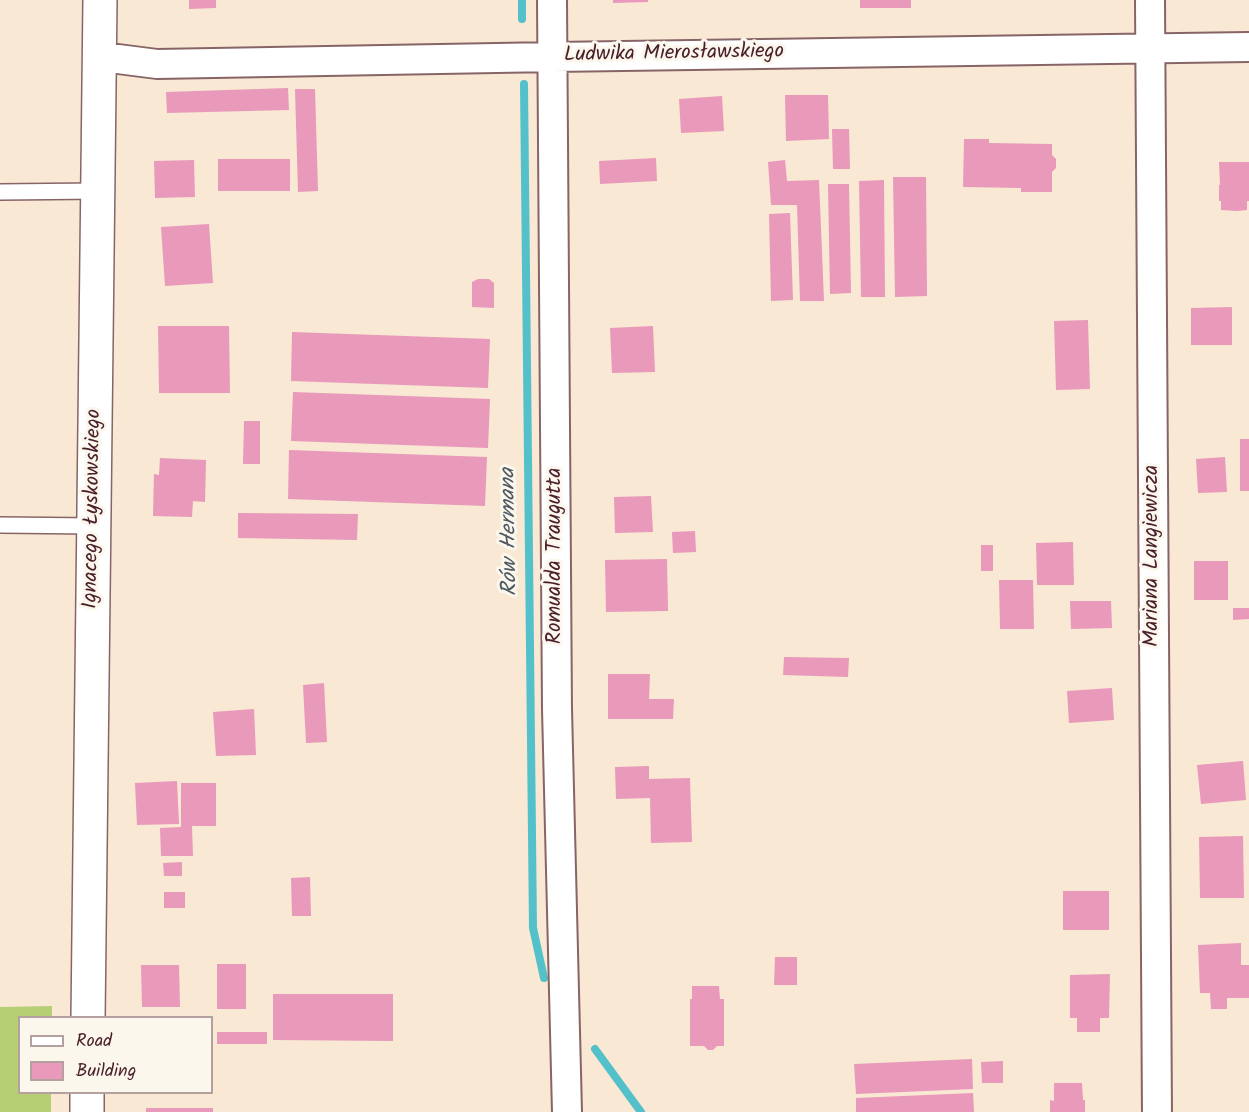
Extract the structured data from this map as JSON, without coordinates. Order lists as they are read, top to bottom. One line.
{"streets":{"street":["Ludwika Mierosławskiego","Ignacego Łyskowskiego","Romualda Traugutta","Mariana Langiewicza"]},"crossings":[["Ludwika Mierosławskiego","Ignacego Łyskowskiego"],["Ludwika Mierosławskiego","Romualda Traugutta"],["Ludwika Mierosławskiego","Mariana Langiewicza"]],"water":["Rów Hermana"],"legend":["Road","Building"]}
